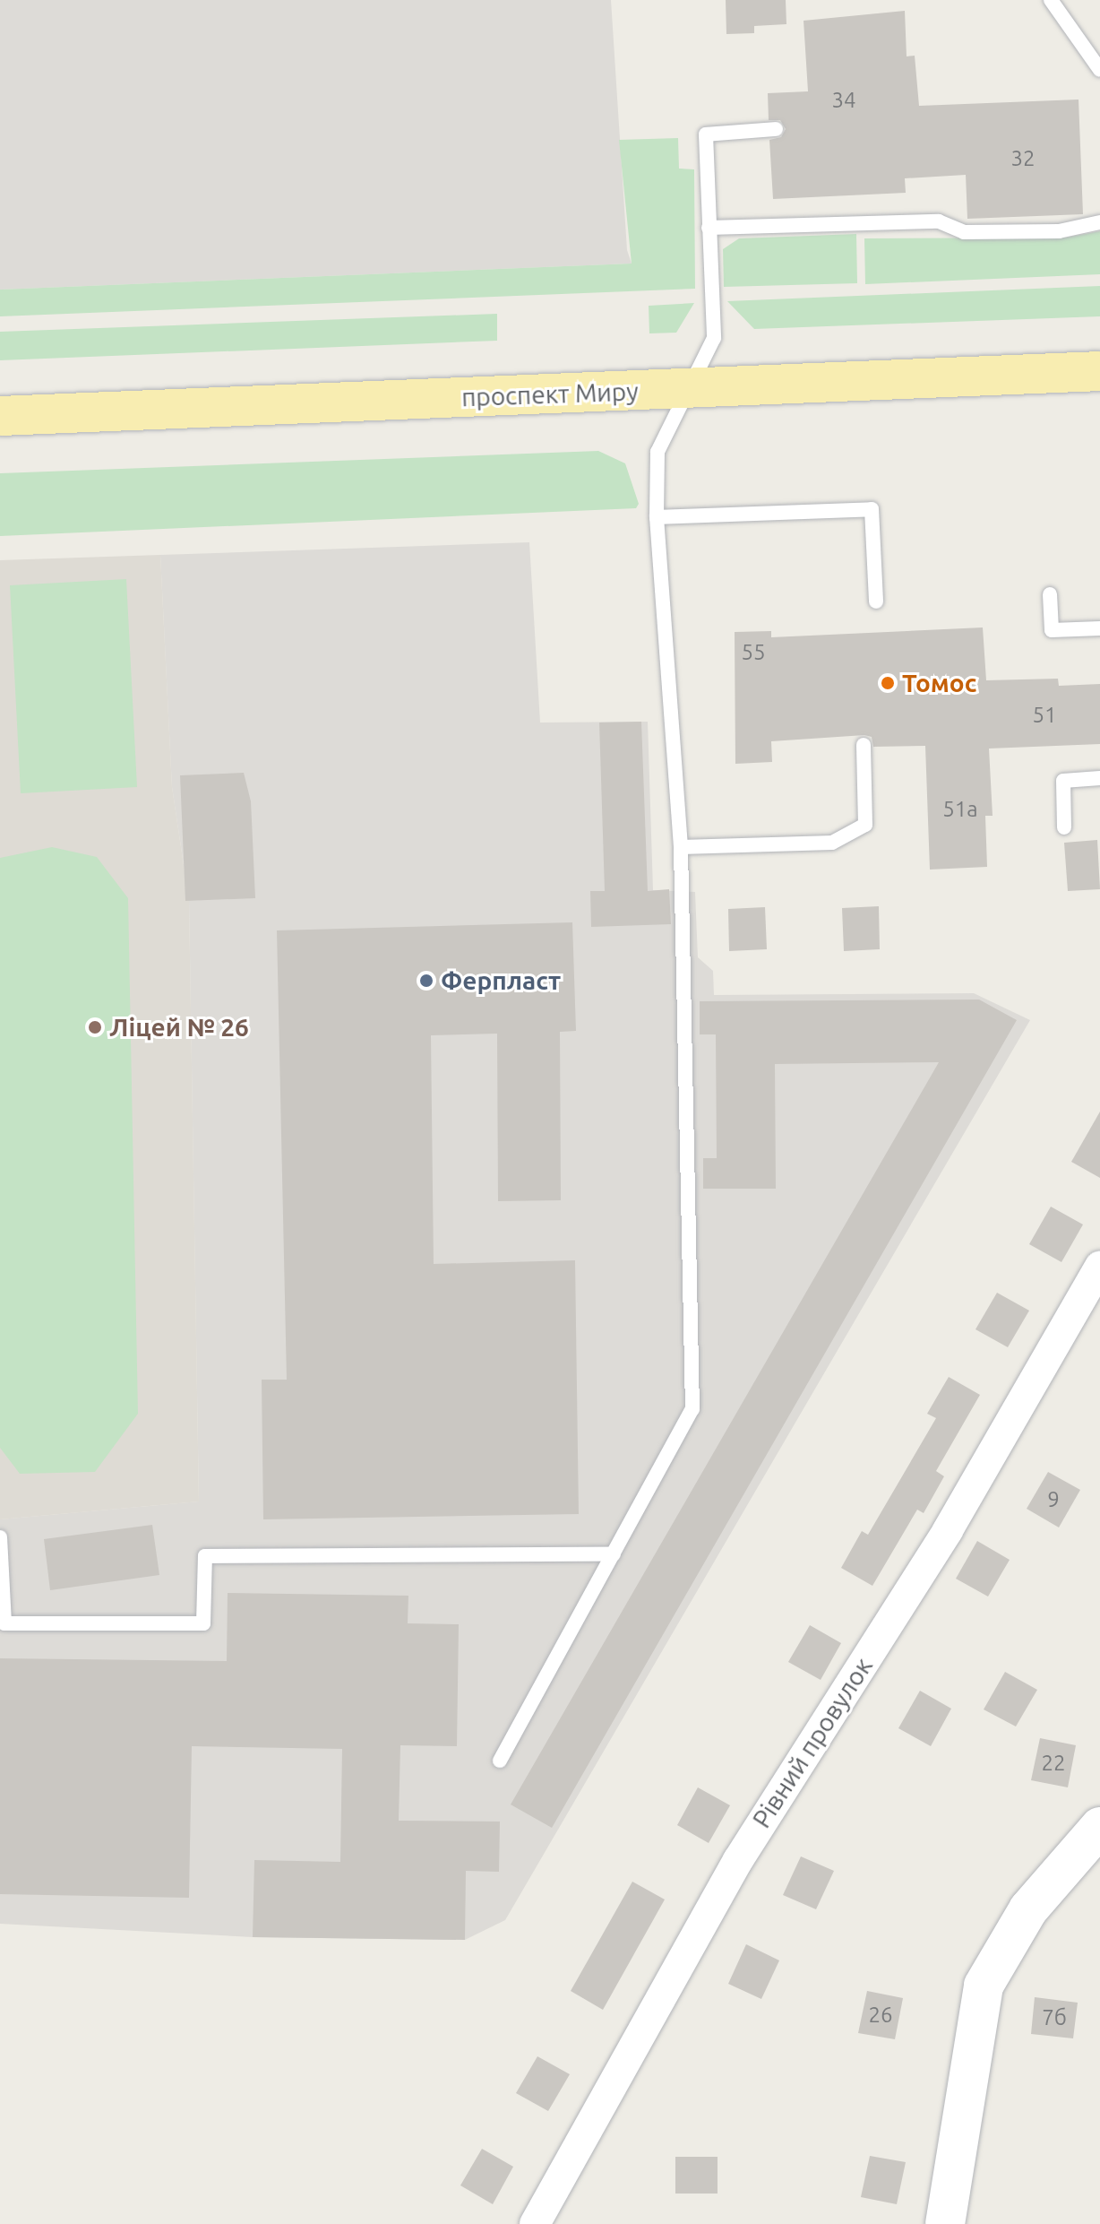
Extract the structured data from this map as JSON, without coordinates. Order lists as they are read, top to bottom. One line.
{"streets":{"main road":["проспект Миру"],"street":["Рівний провулок"]},"places":["Томос","Ферпласт","Ліцей № 26"],"house_numbers":["34","32","55","51","51а","9","22","26","7б"]}
